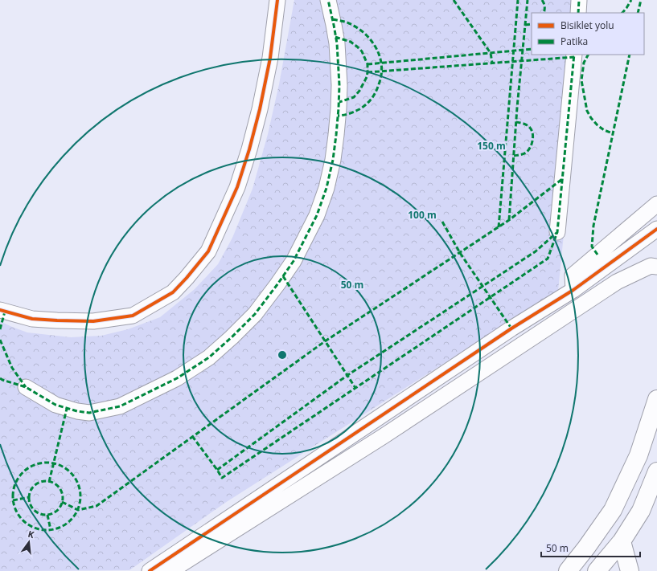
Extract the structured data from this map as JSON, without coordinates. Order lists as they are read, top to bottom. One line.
{"legend":["Bisiklet yolu","Patika"],"scale_bar":"50 m","north":"top","rings":["150 m","100 m","50 m"]}
